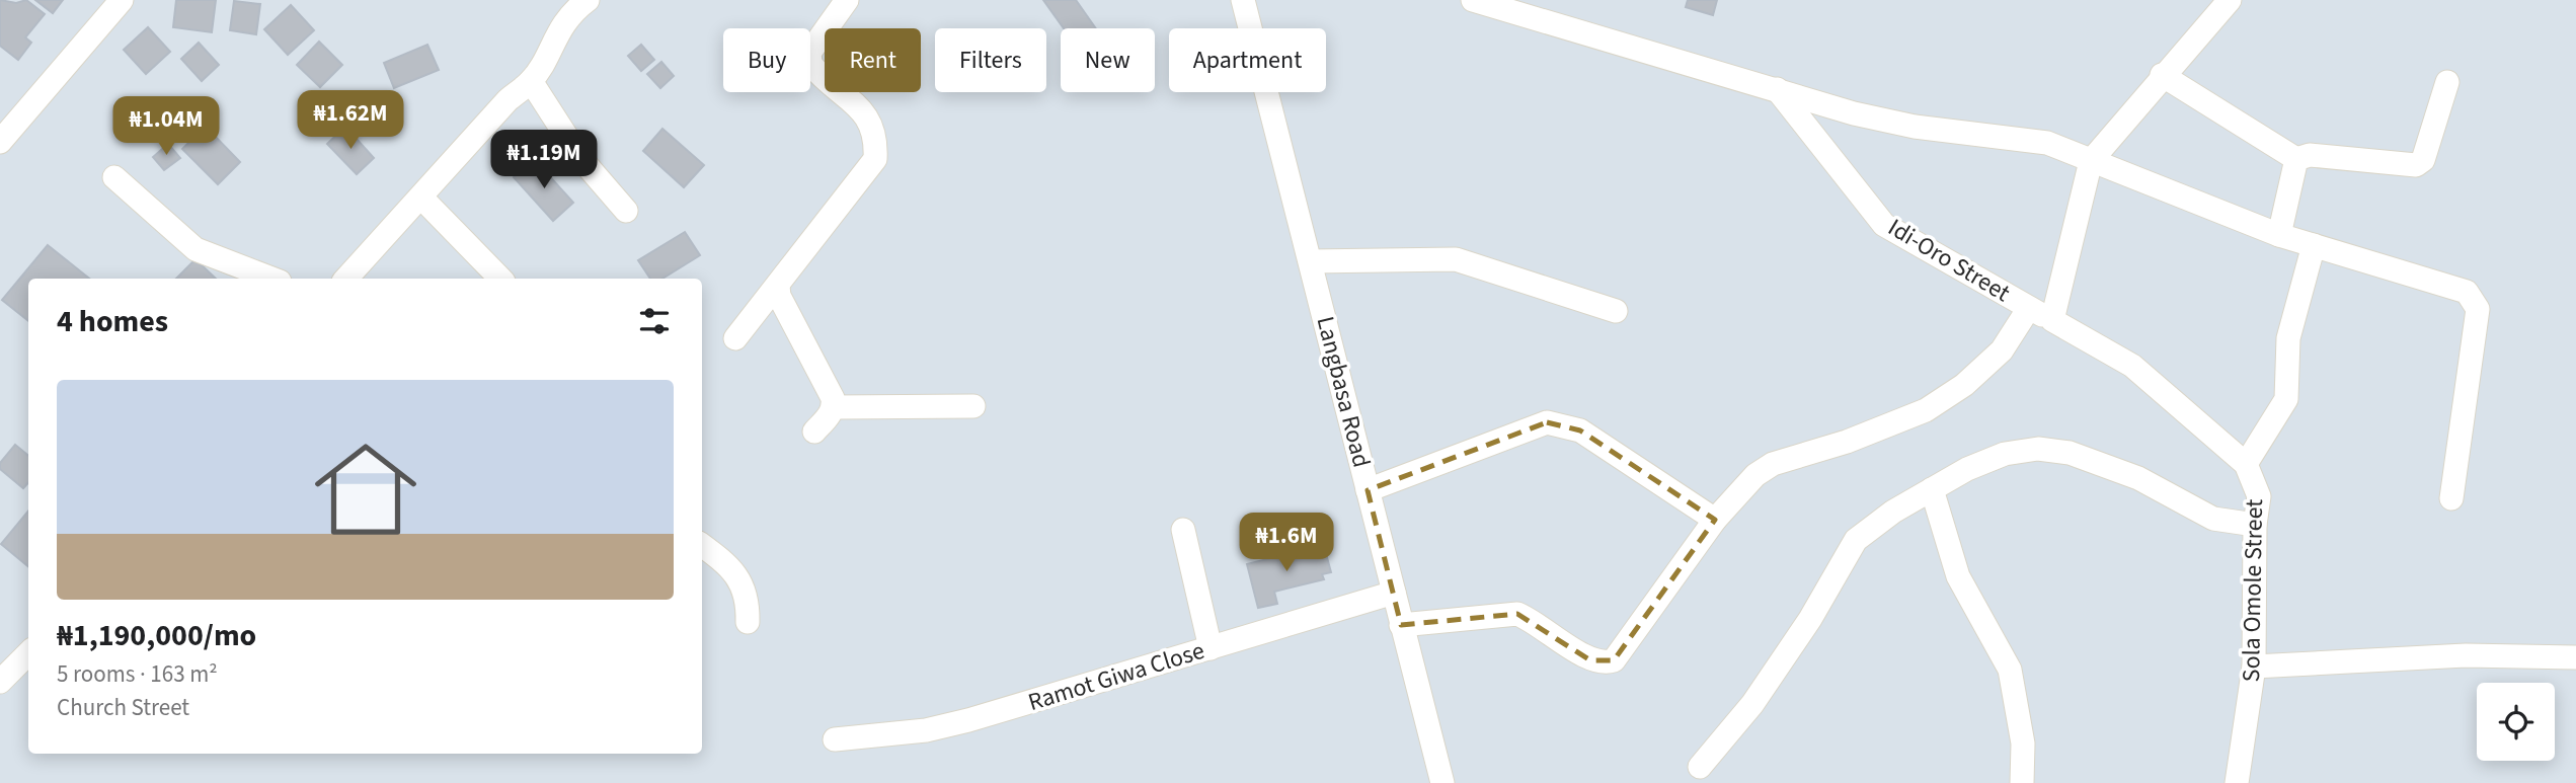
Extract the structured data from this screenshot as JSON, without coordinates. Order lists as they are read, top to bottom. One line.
{"streets":{"street":["Idi-Oro Street","Langbasa Road","Sola Omole Street","Ramot Giwa Close"]},"crossings":[["Idi-Oro Street","Sola Omole Street"],["Langbasa Road","Ramot Giwa Close"]],"page":{"chip":["Buy","Rent","Filters","New","Apartment"],"price":["₦1.62M","₦1.04M","₦1.19M","₦1.6M"],"heading":"4 homes","list":[{"name":"₦1,190,000/mo","note":"5 rooms · 163 m² · Church Street"}]}}
